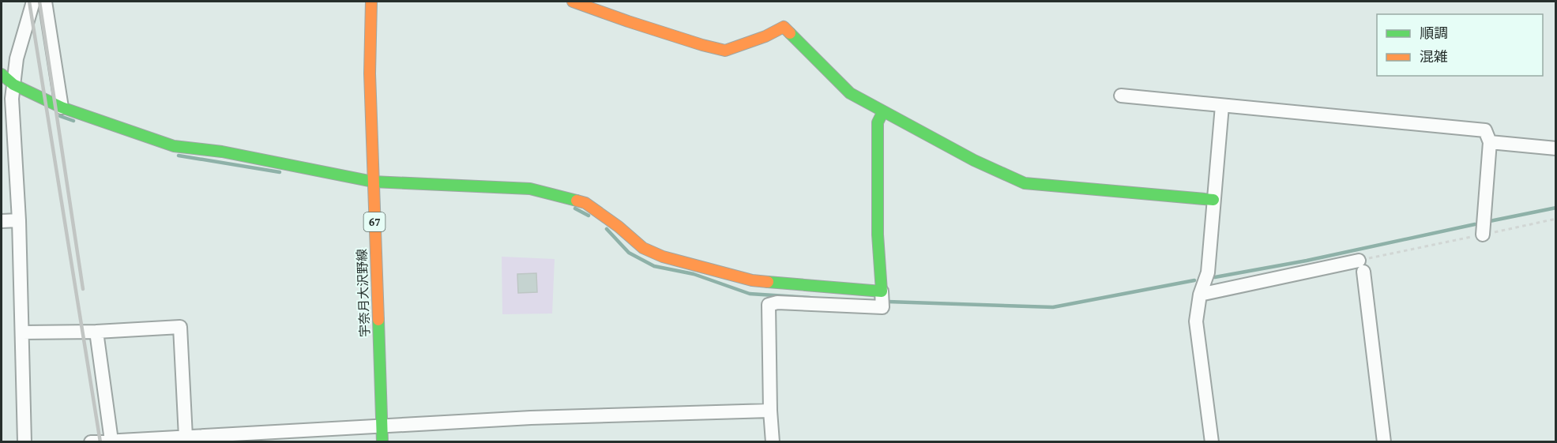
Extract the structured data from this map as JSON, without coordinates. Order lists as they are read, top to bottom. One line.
{"streets":{"street":["67","宇奈月大沢野線"]},"legend":["順調","混雑"]}
